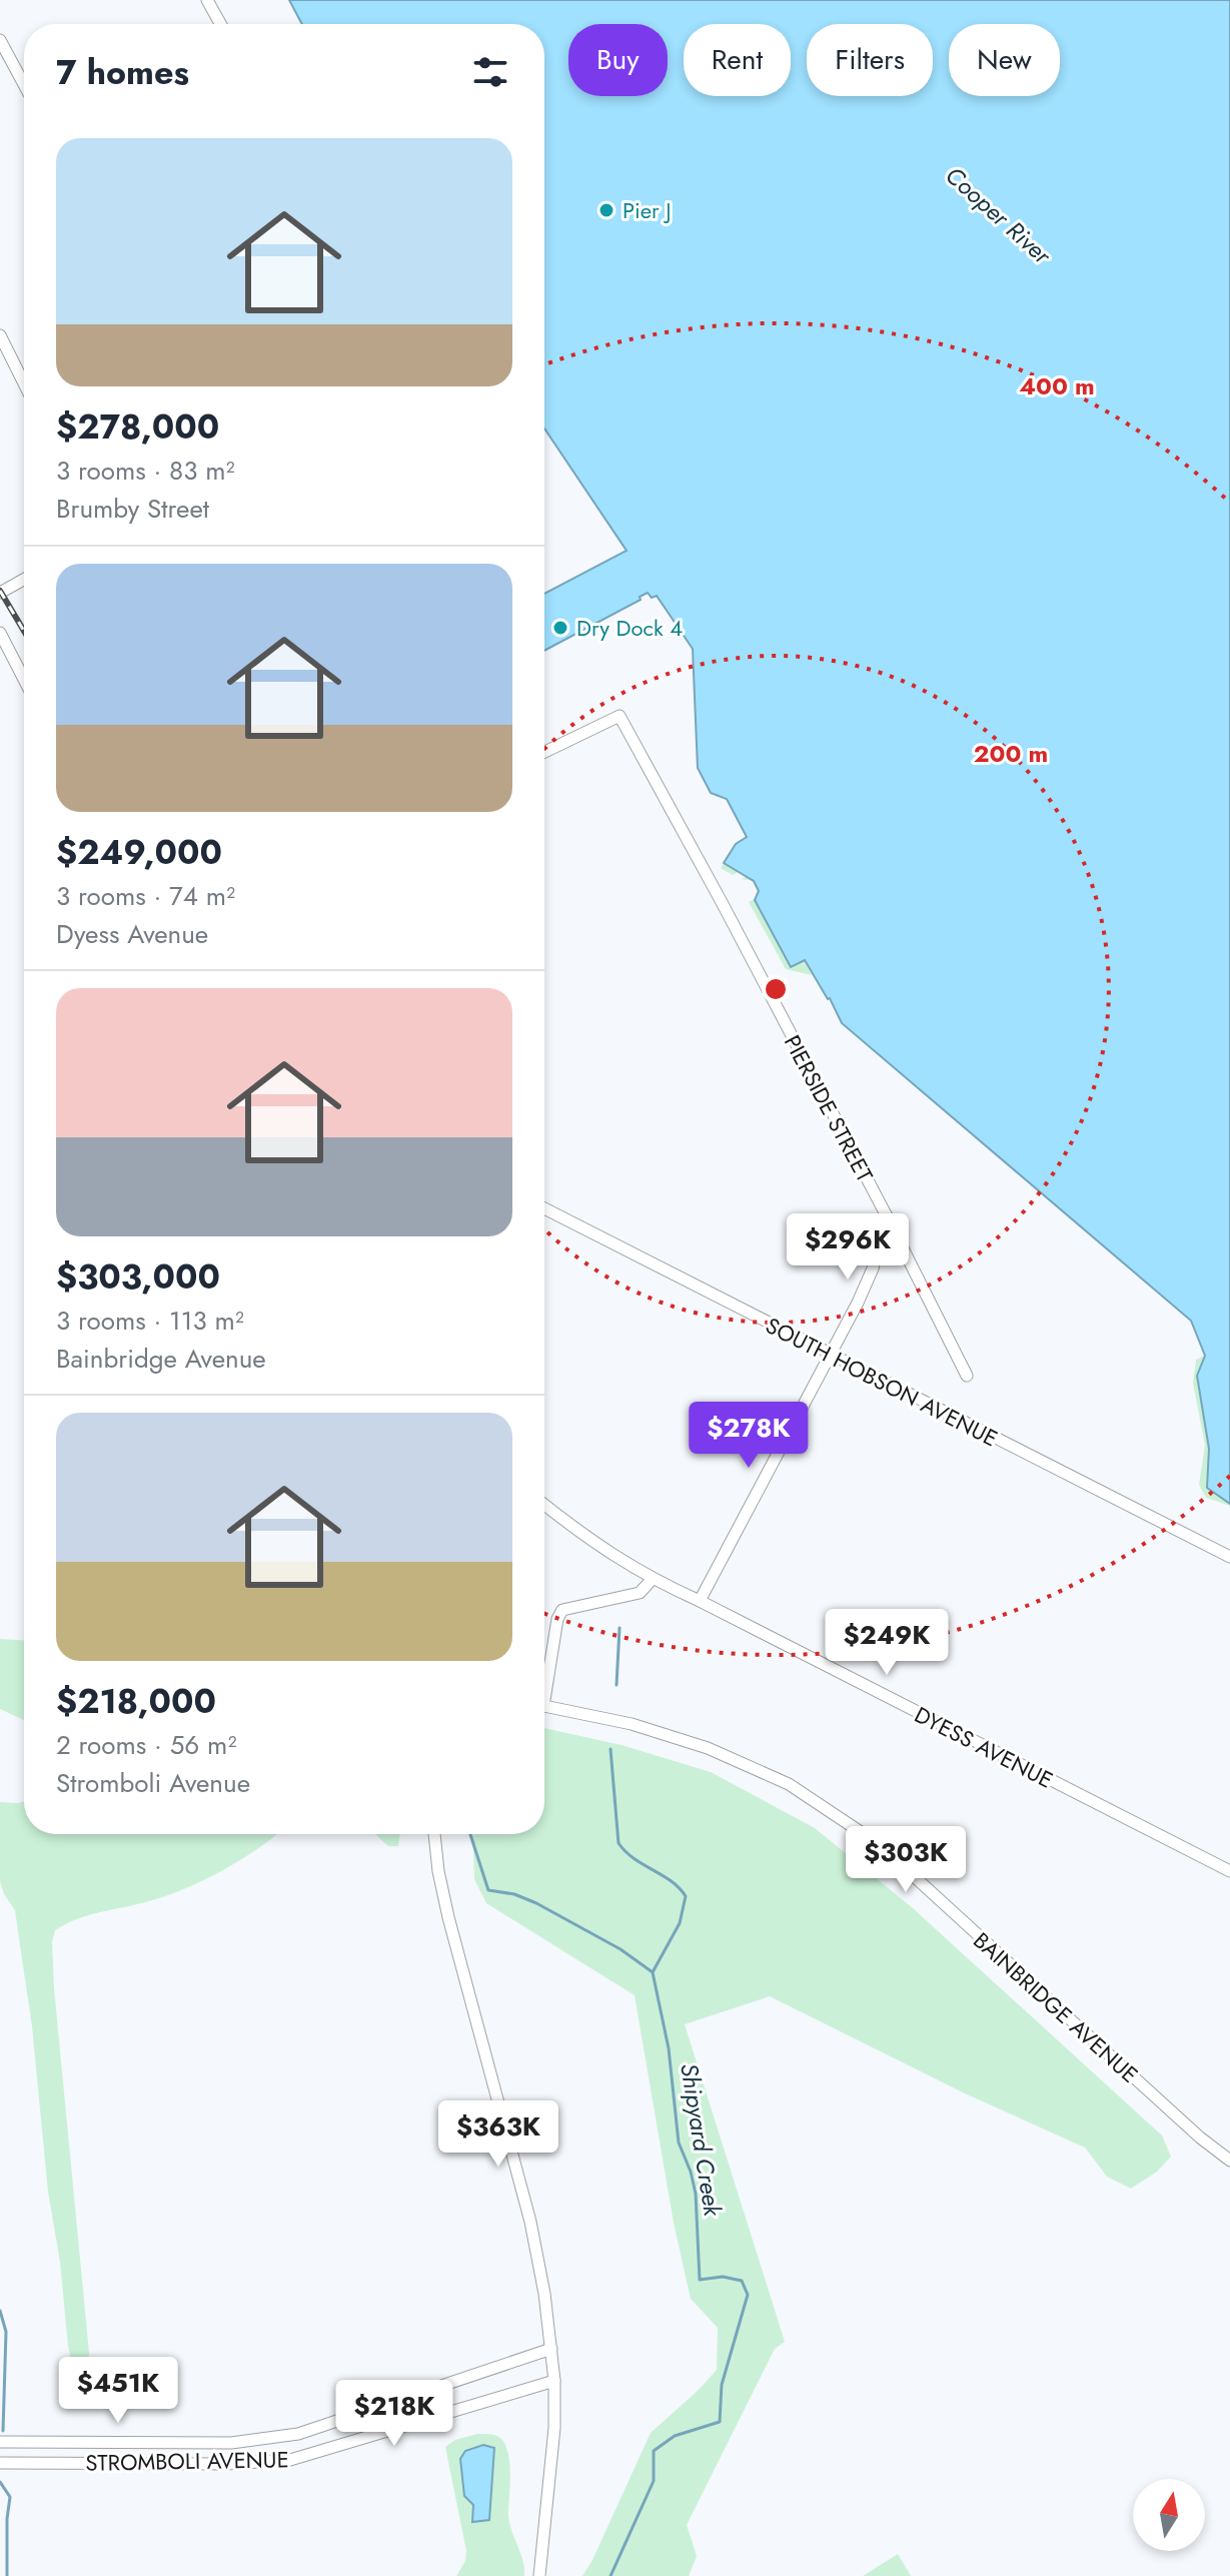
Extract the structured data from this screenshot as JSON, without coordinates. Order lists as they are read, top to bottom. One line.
{"streets":{"street":["PIERSIDE STREET","SOUTH HOBSON AVENUE","DYESS AVENUE","BAINBRIDGE AVENUE","STROMBOLI AVENUE"]},"water":["Cooper River","Shipyard Creek"],"places":["Pier J","Dry Dock 4"],"north":"top","page":{"chip":["Buy","Rent","Filters","New"],"heading":"7 homes","list":[{"name":"$278,000","note":"3 rooms · 83 m² · Brumby Street"},{"name":"$249,000","note":"3 rooms · 74 m² · Dyess Avenue"},{"name":"$303,000","note":"3 rooms · 113 m² · Bainbridge Avenue"},{"name":"$218,000","note":"2 rooms · 56 m² · Stromboli Avenue"}],"price":["$296K","$278K","$249K","$303K","$363K","$451K","$218K"]},"rings":["400 m","200 m"]}
